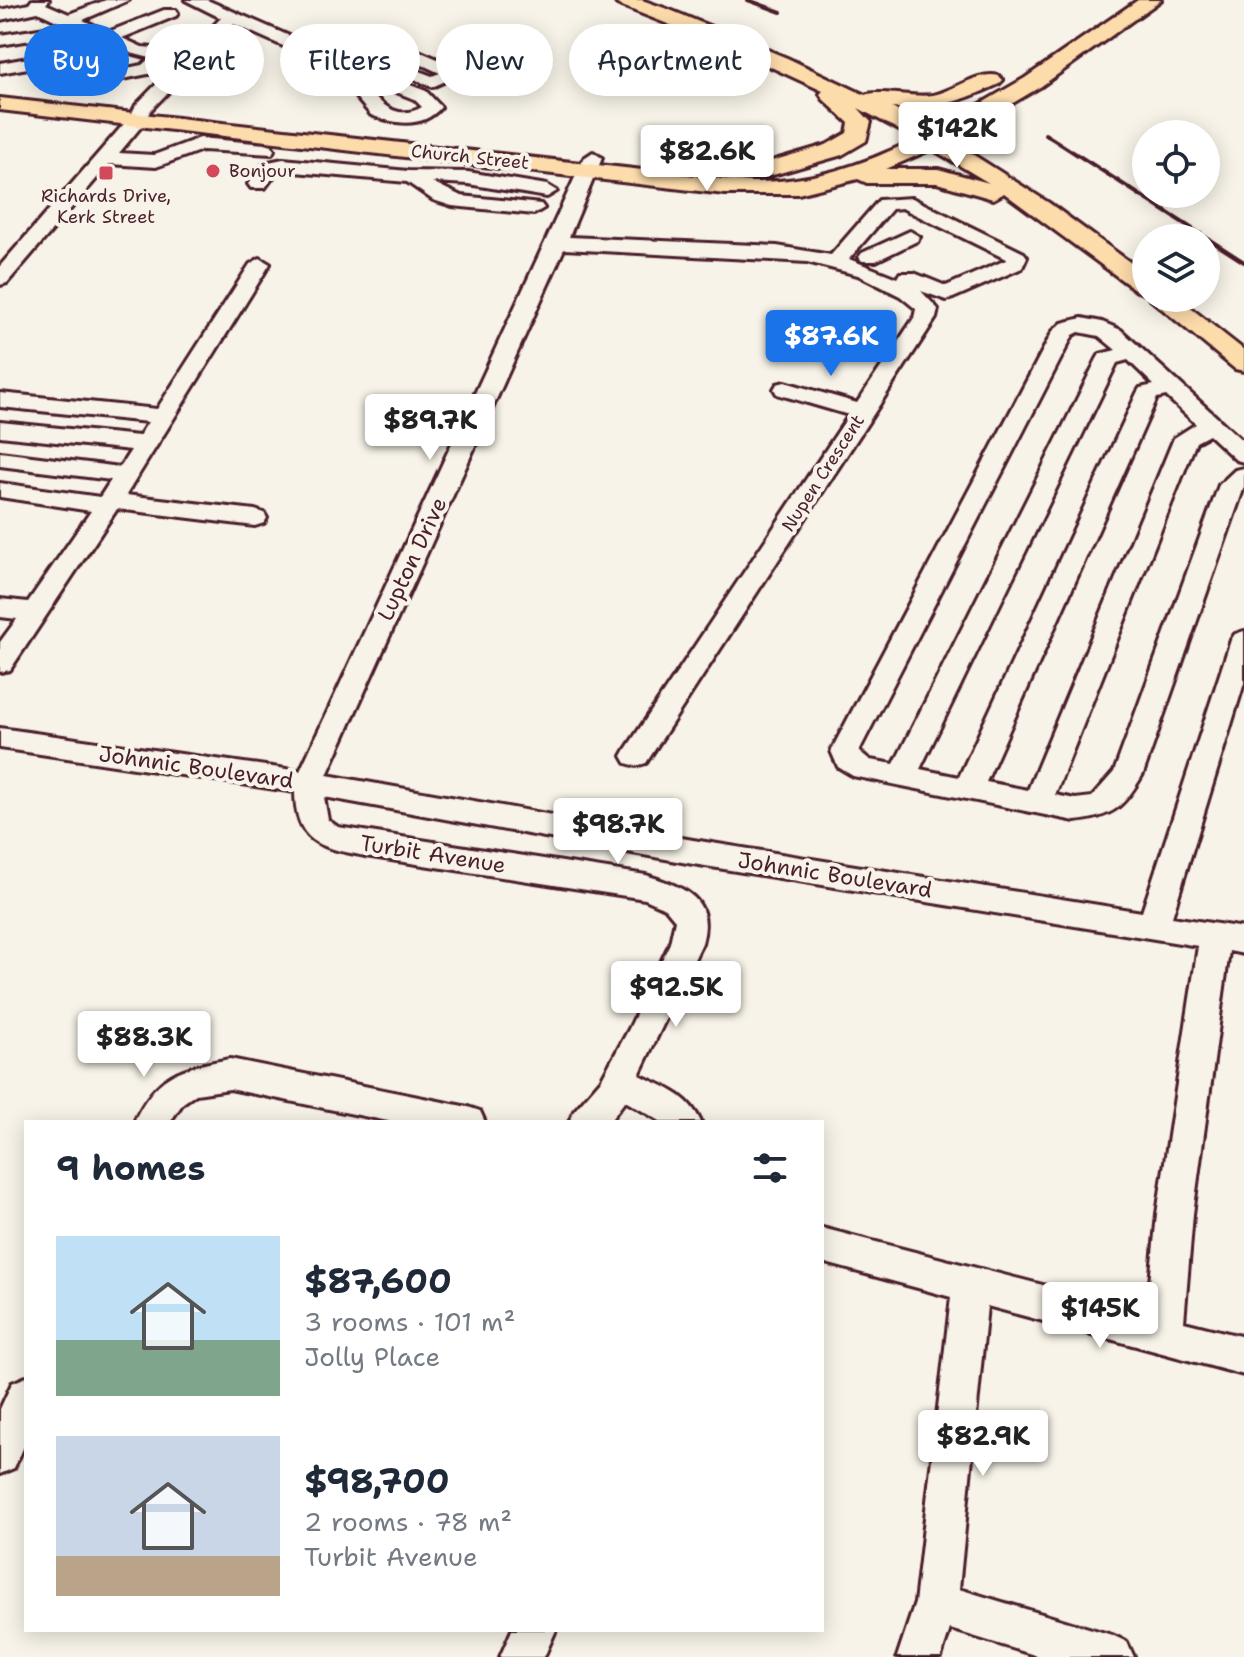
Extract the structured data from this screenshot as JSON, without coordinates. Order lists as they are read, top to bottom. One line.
{"streets":{"main road":["Church Street"],"street":["Nupen Crescent","Lupton Drive","Johnnic Boulevard","Turbit Avenue"]},"crossings":[["Church Street","Lupton Drive"],["Nupen Crescent","Lupton Drive"],["Lupton Drive","Johnnic Boulevard"],["Lupton Drive","Turbit Avenue"],["Johnnic Boulevard","Turbit Avenue"]],"places":{"other":["Bonjour"],"transit":["Richards Drive, Kerk Street"]},"page":{"chip":["Buy","Rent","Filters","New","Apartment"],"price":["$142K","$82.6K","$87.6K","$89.7K","$98.7K","$92.5K","$88.3K","$145K","$82.9K"],"heading":"9 homes","list":[{"name":"$87,600","note":"3 rooms · 101 m² · Jolly Place"},{"name":"$98,700","note":"2 rooms · 78 m² · Turbit Avenue"}]}}
